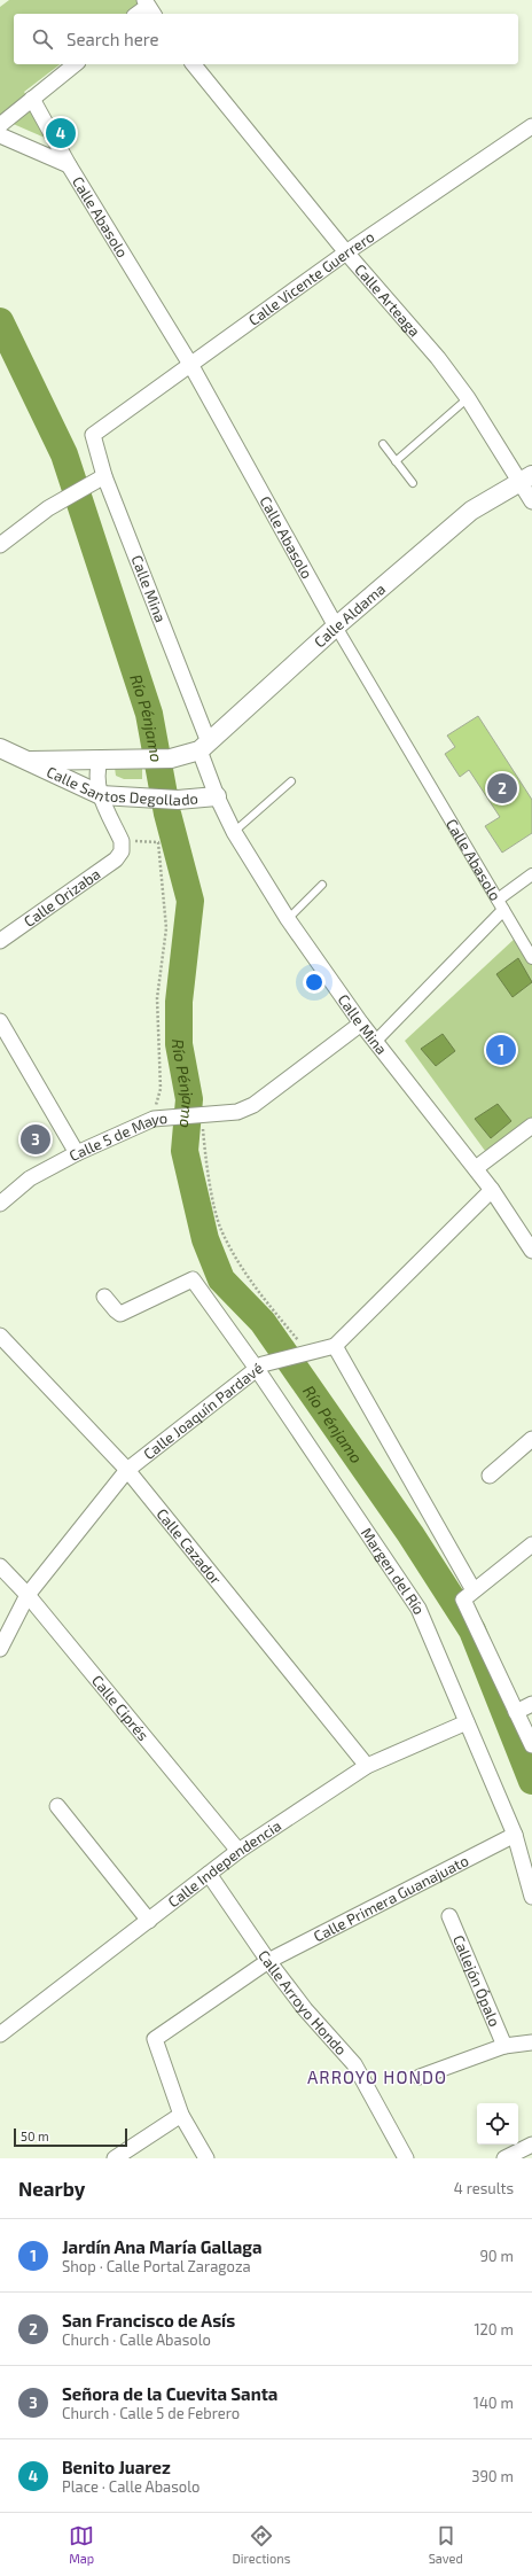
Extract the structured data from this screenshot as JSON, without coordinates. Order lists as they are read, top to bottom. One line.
{"streets":{"street":["Calle Abasolo","Calle Vicente Guerrero","Calle Arteaga","Calle Mina","Calle Aldama","Calle Santos Degollado","Calle Orizaba","Calle 5 de Mayo","Calle Joaquín Pardavé","Calle Cazador","Margen del Río","Calle Ciprés","Calle Independencia","Calle Primera Guanajuato","Callejón Ópalo","Calle Arroyo Hondo"]},"crossings":[["Calle Abasolo","Calle Vicente Guerrero"],["Calle Abasolo","Calle Aldama"],["Calle Vicente Guerrero","Calle Arteaga"],["Calle Vicente Guerrero","Calle Mina"],["Calle Arteaga","Calle Aldama"],["Calle Mina","Calle Aldama"],["Calle Mina","Calle Santos Degollado"],["Calle Mina","Calle 5 de Mayo"],["Calle Aldama","Calle Santos Degollado"],["Calle Joaquín Pardavé","Calle Cazador"],["Calle Joaquín Pardavé","Margen del Río"],["Calle Joaquín Pardavé","Calle Ciprés"],["Calle Cazador","Calle Independencia"],["Margen del Río","Calle Independencia"],["Margen del Río","Calle Primera Guanajuato"],["Calle Ciprés","Calle Independencia"],["Calle Independencia","Calle Arroyo Hondo"],["Calle Primera Guanajuato","Calle Arroyo Hondo"]],"districts":["ARROYO HONDO"],"water":["Río Pénjamo"],"scale_bar":"50 m","page":{"search":"Search here","pins":["4","2","1","3"],"scale":"50 m","heading":["Nearby","4 results"],"list":[{"mark":"1","name":"Jardín Ana María Gallaga","note":"Shop · Calle Portal Zaragoza","value":"90 m"},{"mark":"2","name":"San Francisco de Asís","note":"Church · Calle Abasolo","value":"120 m"},{"mark":"3","name":"Señora de la Cuevita Santa","note":"Church · Calle 5 de Febrero","value":"140 m"},{"mark":"4","name":"Benito Juarez","note":"Place · Calle Abasolo","value":"390 m"}],"nav":["Map","Directions","Saved"]}}
